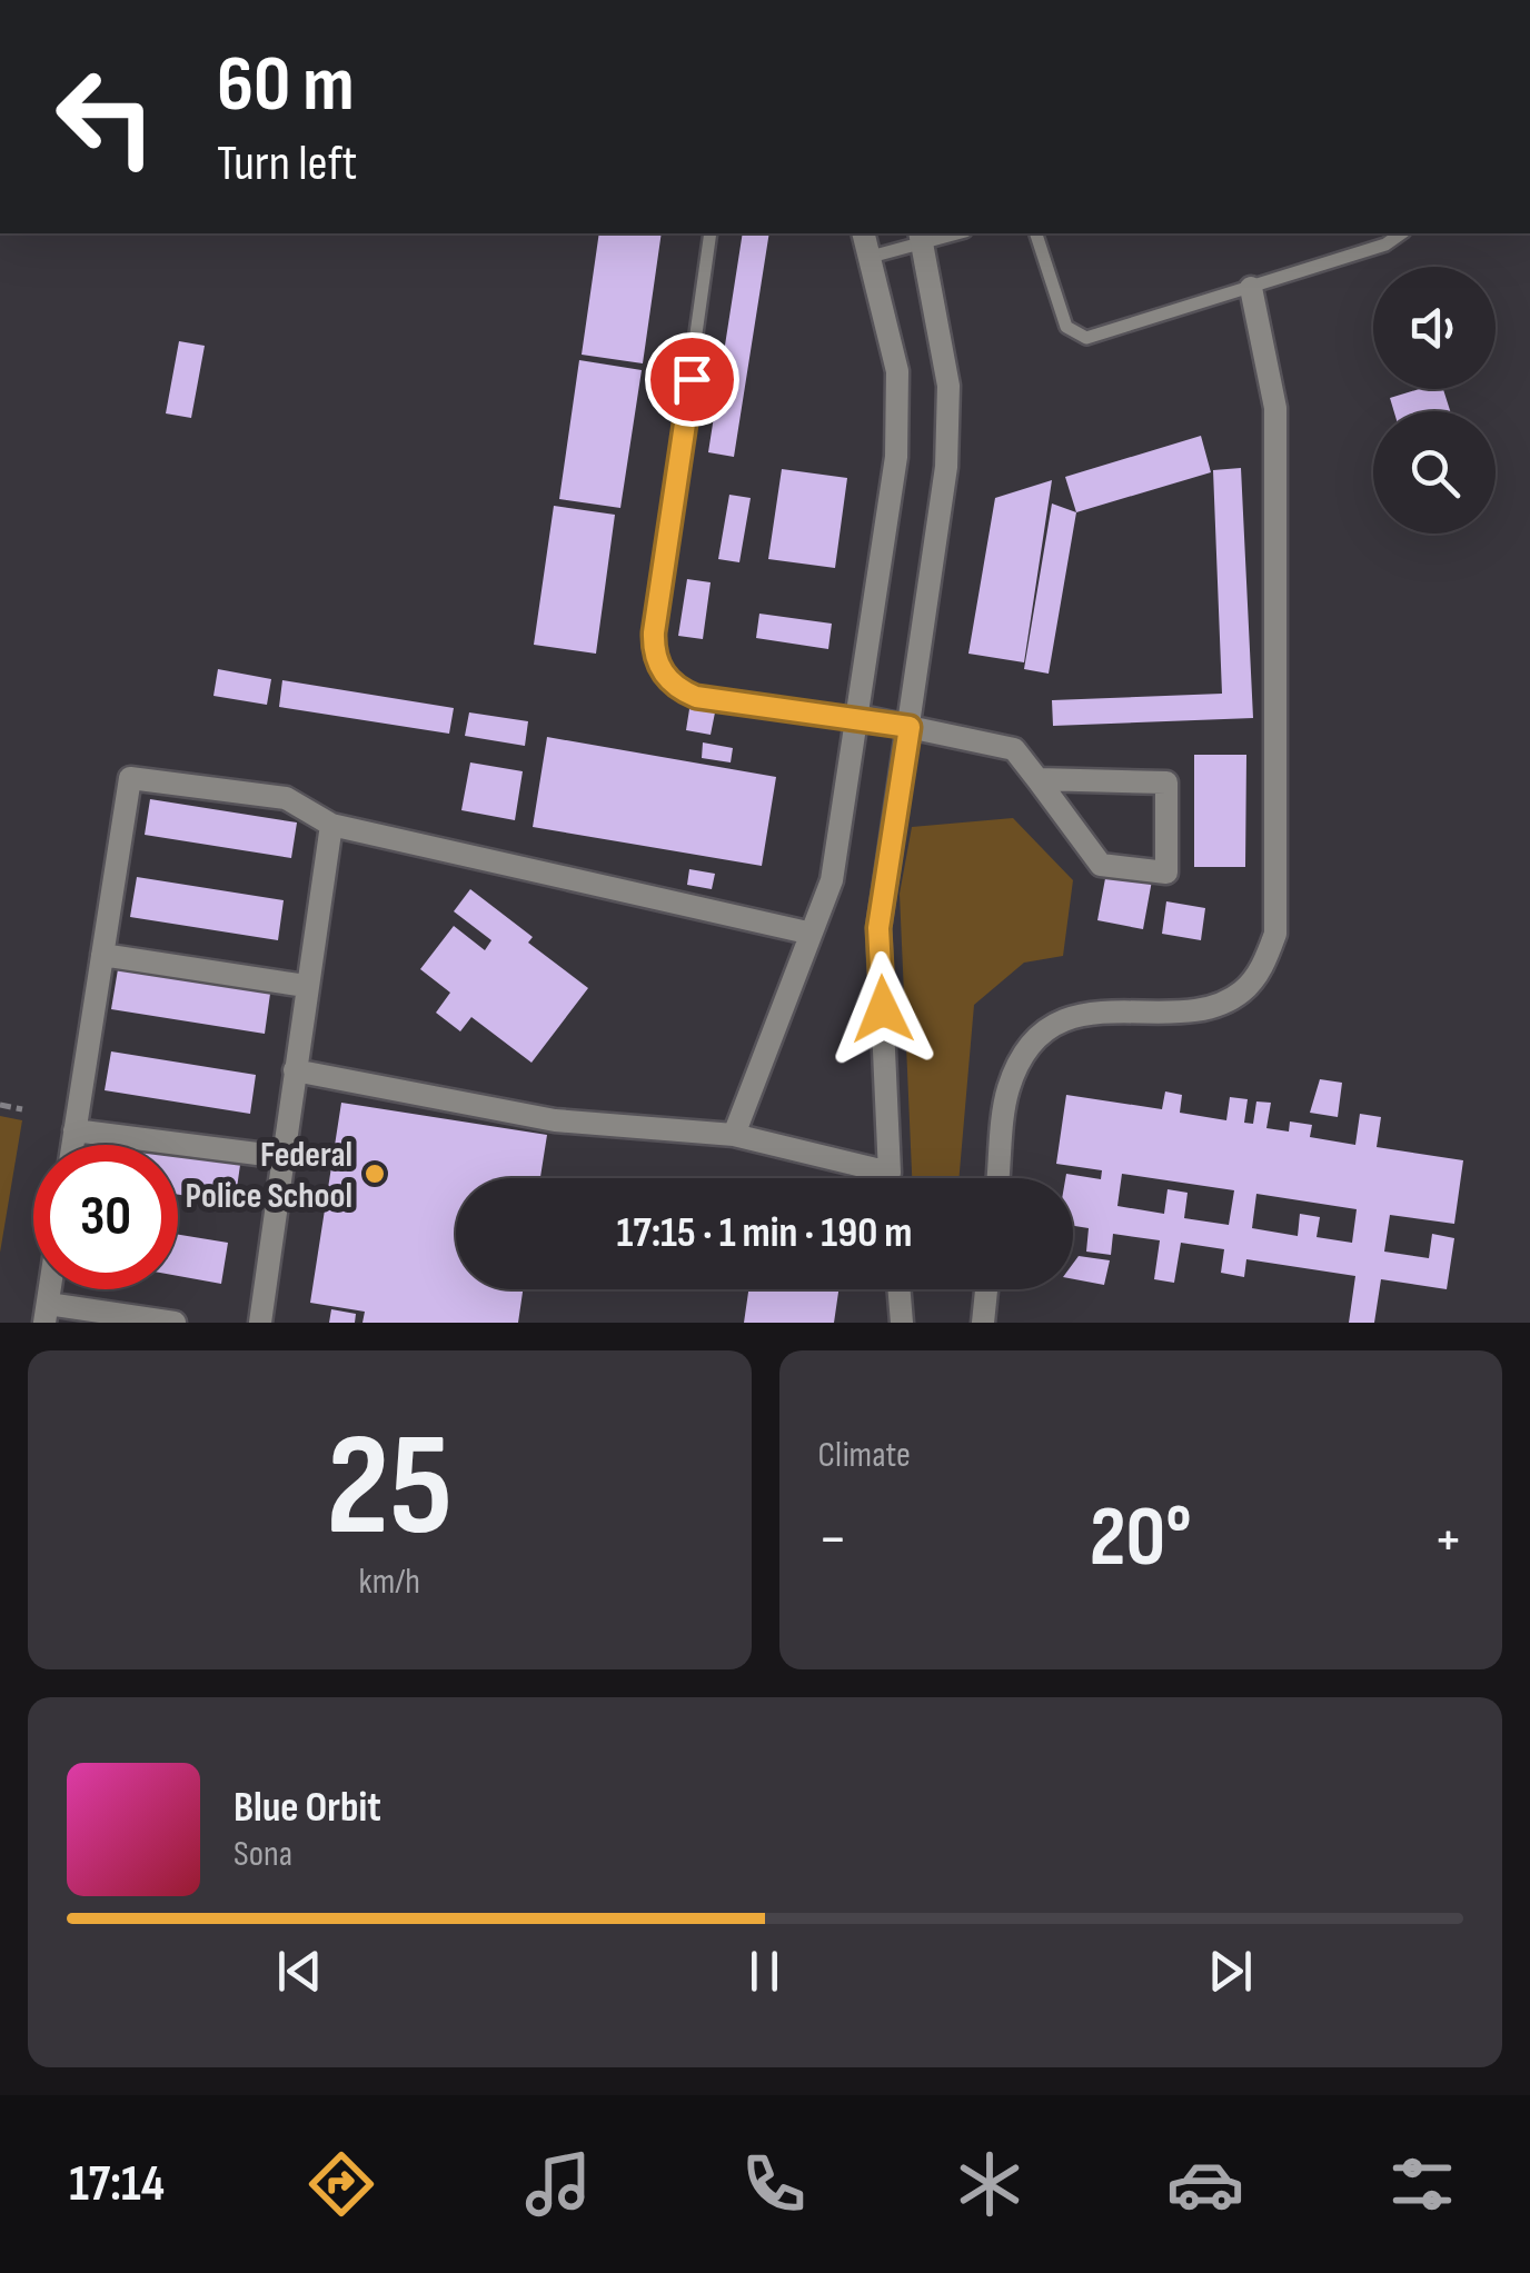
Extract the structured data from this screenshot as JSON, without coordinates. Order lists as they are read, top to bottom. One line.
{"places":["Federal Police School"],"page":{"turn":["60 m","Turn left"],"limit":"30","trip":"17:15 · 1 min · 190 m","tile":[["25","km/h"],"Climate"],"heat":["−","20°","+"],"song":["Blue Orbit","Sona"],"tabs":"17:14"}}
